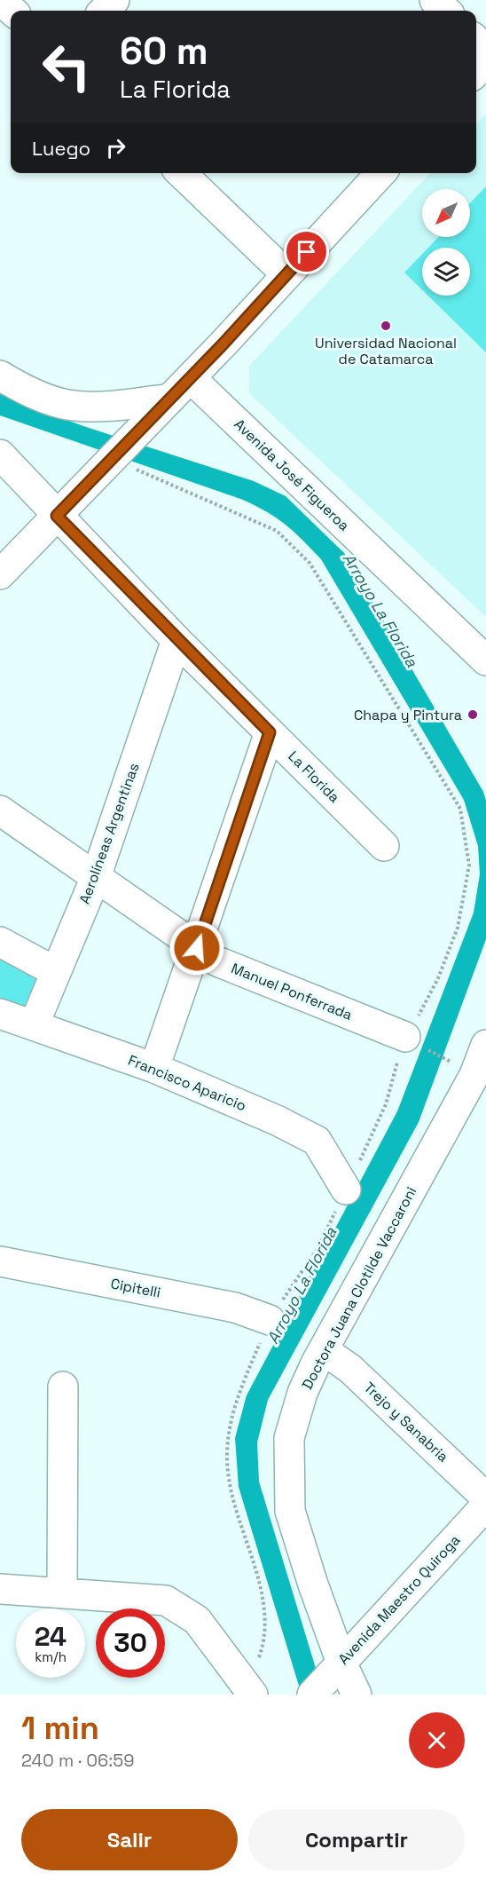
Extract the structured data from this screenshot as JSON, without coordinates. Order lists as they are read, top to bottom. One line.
{"streets":{"street":["Avenida José Figueroa","La Florida","Aerolíneas Argentinas","Manuel Ponferrada","Francisco Aparicio","Cipitelli","Doctora Juana Clotilde Vaccaroni","Trejo y Sanabria","Avenida Maestro Quiroga"]},"crossings":[["La Florida","Aerolíneas Argentinas"],["Aerolíneas Argentinas","Manuel Ponferrada"],["Aerolíneas Argentinas","Francisco Aparicio"],["Doctora Juana Clotilde Vaccaroni","Trejo y Sanabria"],["Doctora Juana Clotilde Vaccaroni","Avenida Maestro Quiroga"]],"water":["Arroyo La Florida"],"places":["Universidad Nacional de Catamarca","Chapa y Pintura"],"north":"bottom left","page":{"turn":["60 m","La Florida"],"then":"Luego","speed":"24 km/h","limit":"30","heading":["1 min","240 m · 06:59"],"buttons":["Salir","Compartir"]}}
